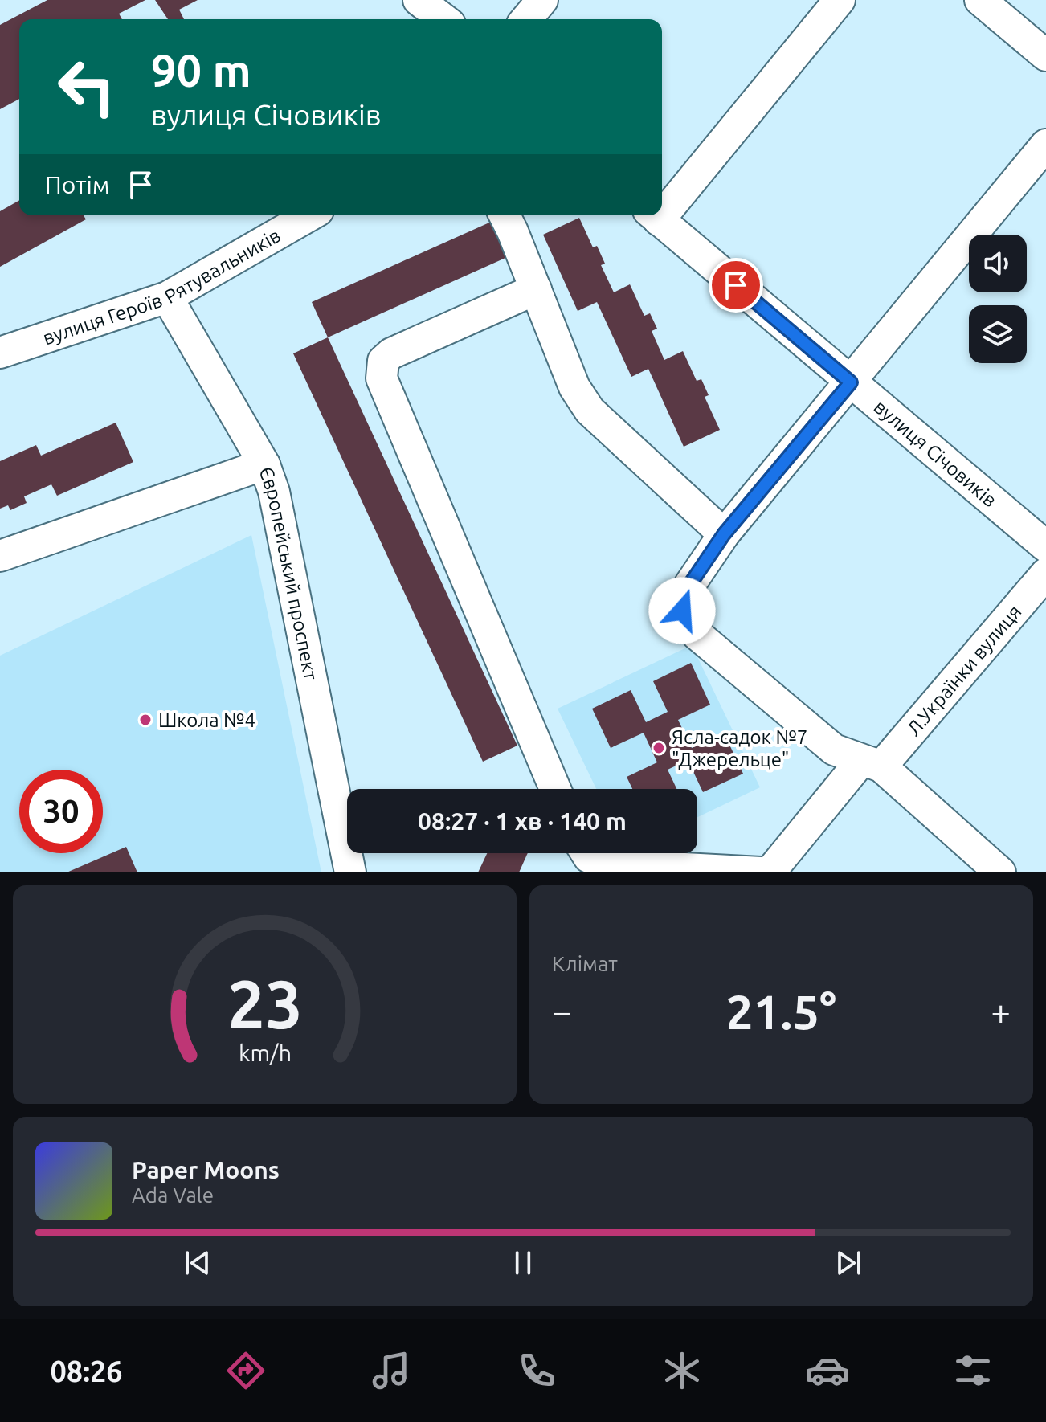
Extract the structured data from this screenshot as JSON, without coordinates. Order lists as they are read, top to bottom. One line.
{"streets":{"street":["вулиця Героїв Рятувальників","вулиця Січовиків","Європейський проспект","Л.Українки вулиця"]},"crossings":[["вулиця Героїв Рятувальників","Європейський проспект"]],"places":["Школа №4","Ясла-садок №7 \"Джерельце\""],"page":{"turn":["90 m","вулиця Січовиків"],"then":"Потім","limit":"30","trip":"08:27 · 1 хв · 140 m","tile":"Клімат","heat":["−","21.5°","+"],"song":["Paper Moons","Ada Vale"],"tabs":"08:26","gauge":["23","km/h"]}}
